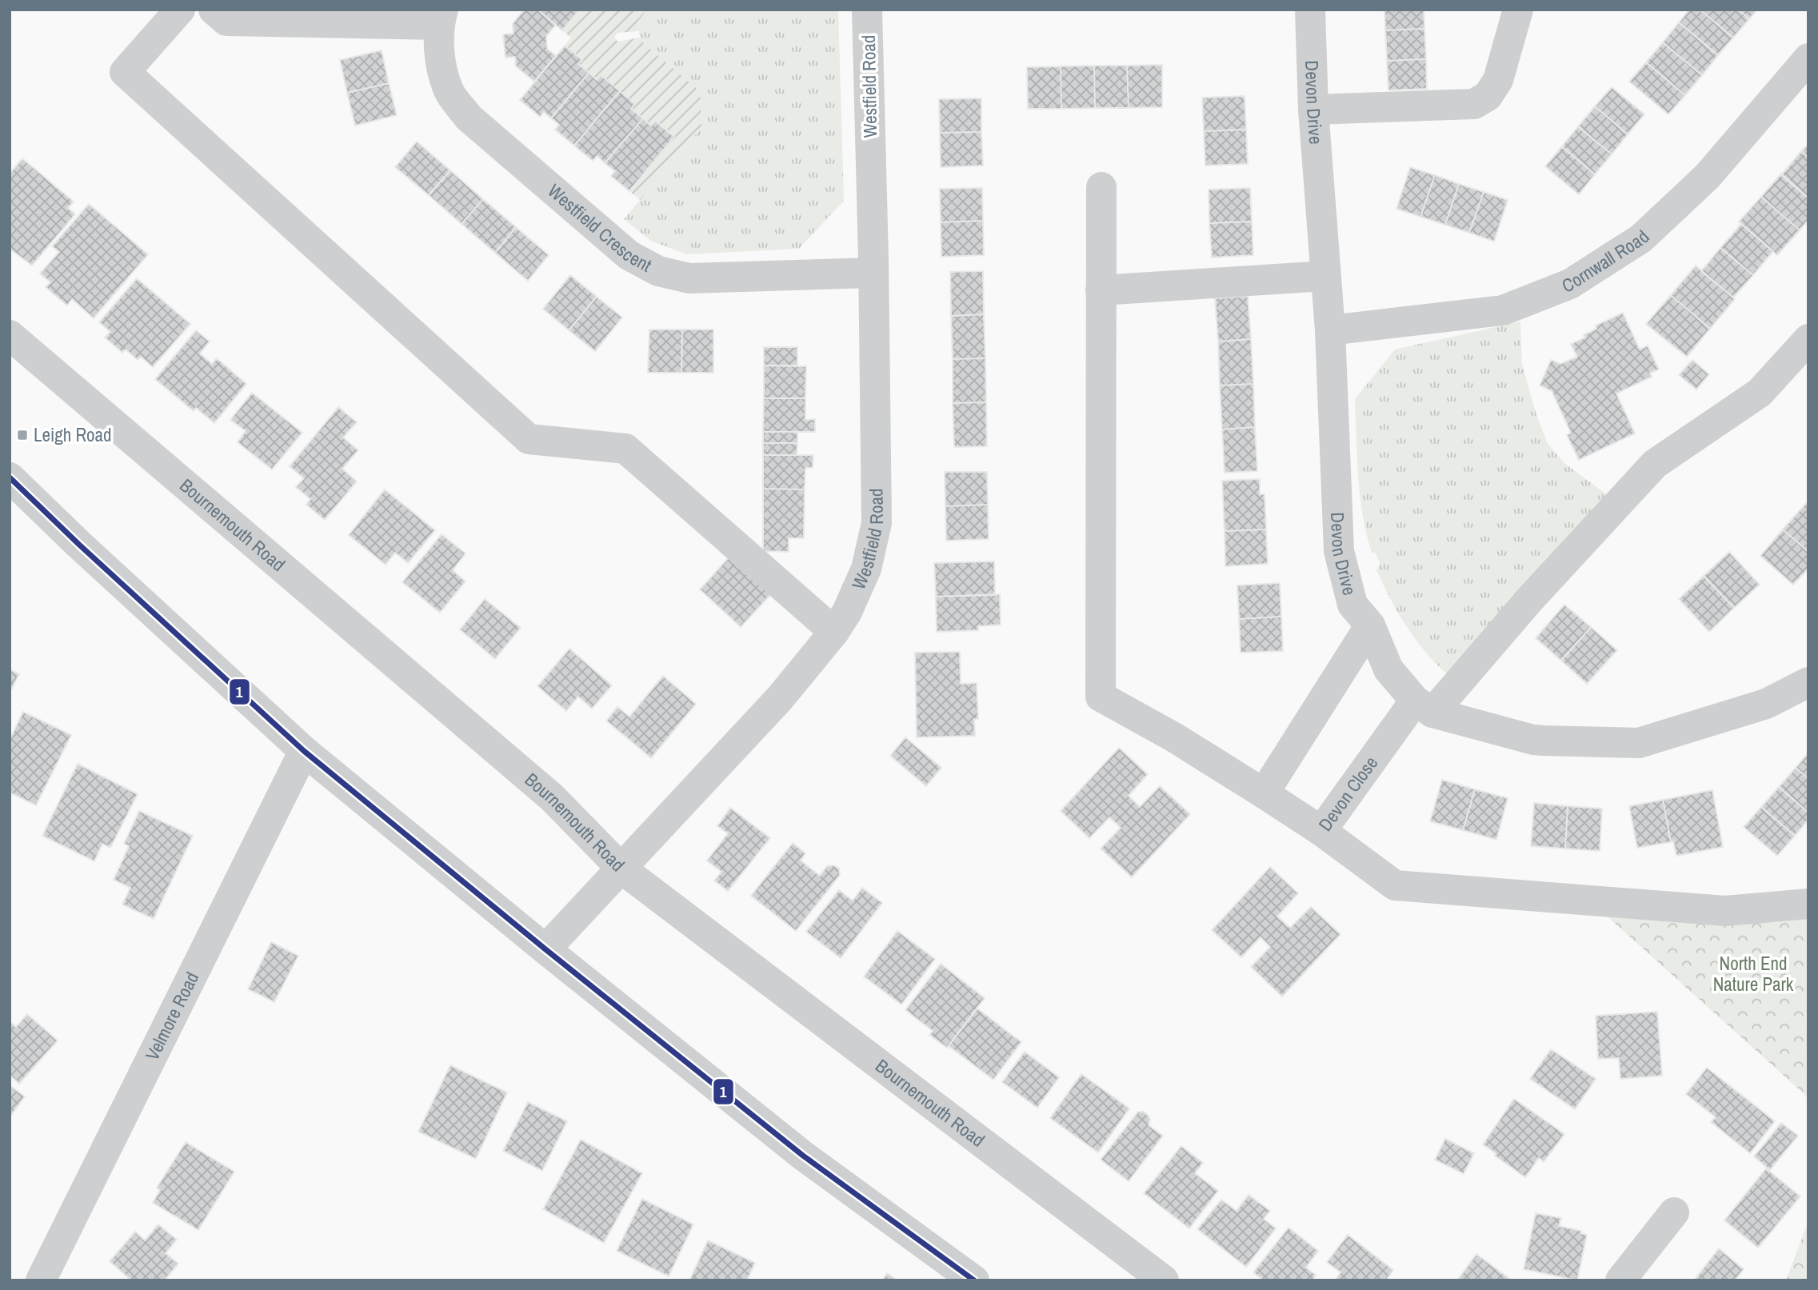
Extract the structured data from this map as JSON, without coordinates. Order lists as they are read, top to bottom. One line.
{"streets":{"street":["Westfield Road","Devon Drive","Westfield Crescent","Cornwall Road","Bournemouth Road","Devon Close","Velmore Road"]},"crossings":[["Westfield Road","Westfield Crescent"],["Westfield Road","Bournemouth Road"],["Devon Drive","Cornwall Road"],["Devon Drive","Devon Close"]],"parks":["North End Nature Park"],"places":{"transit":["Leigh Road"]},"lines":["transit line 1"]}
